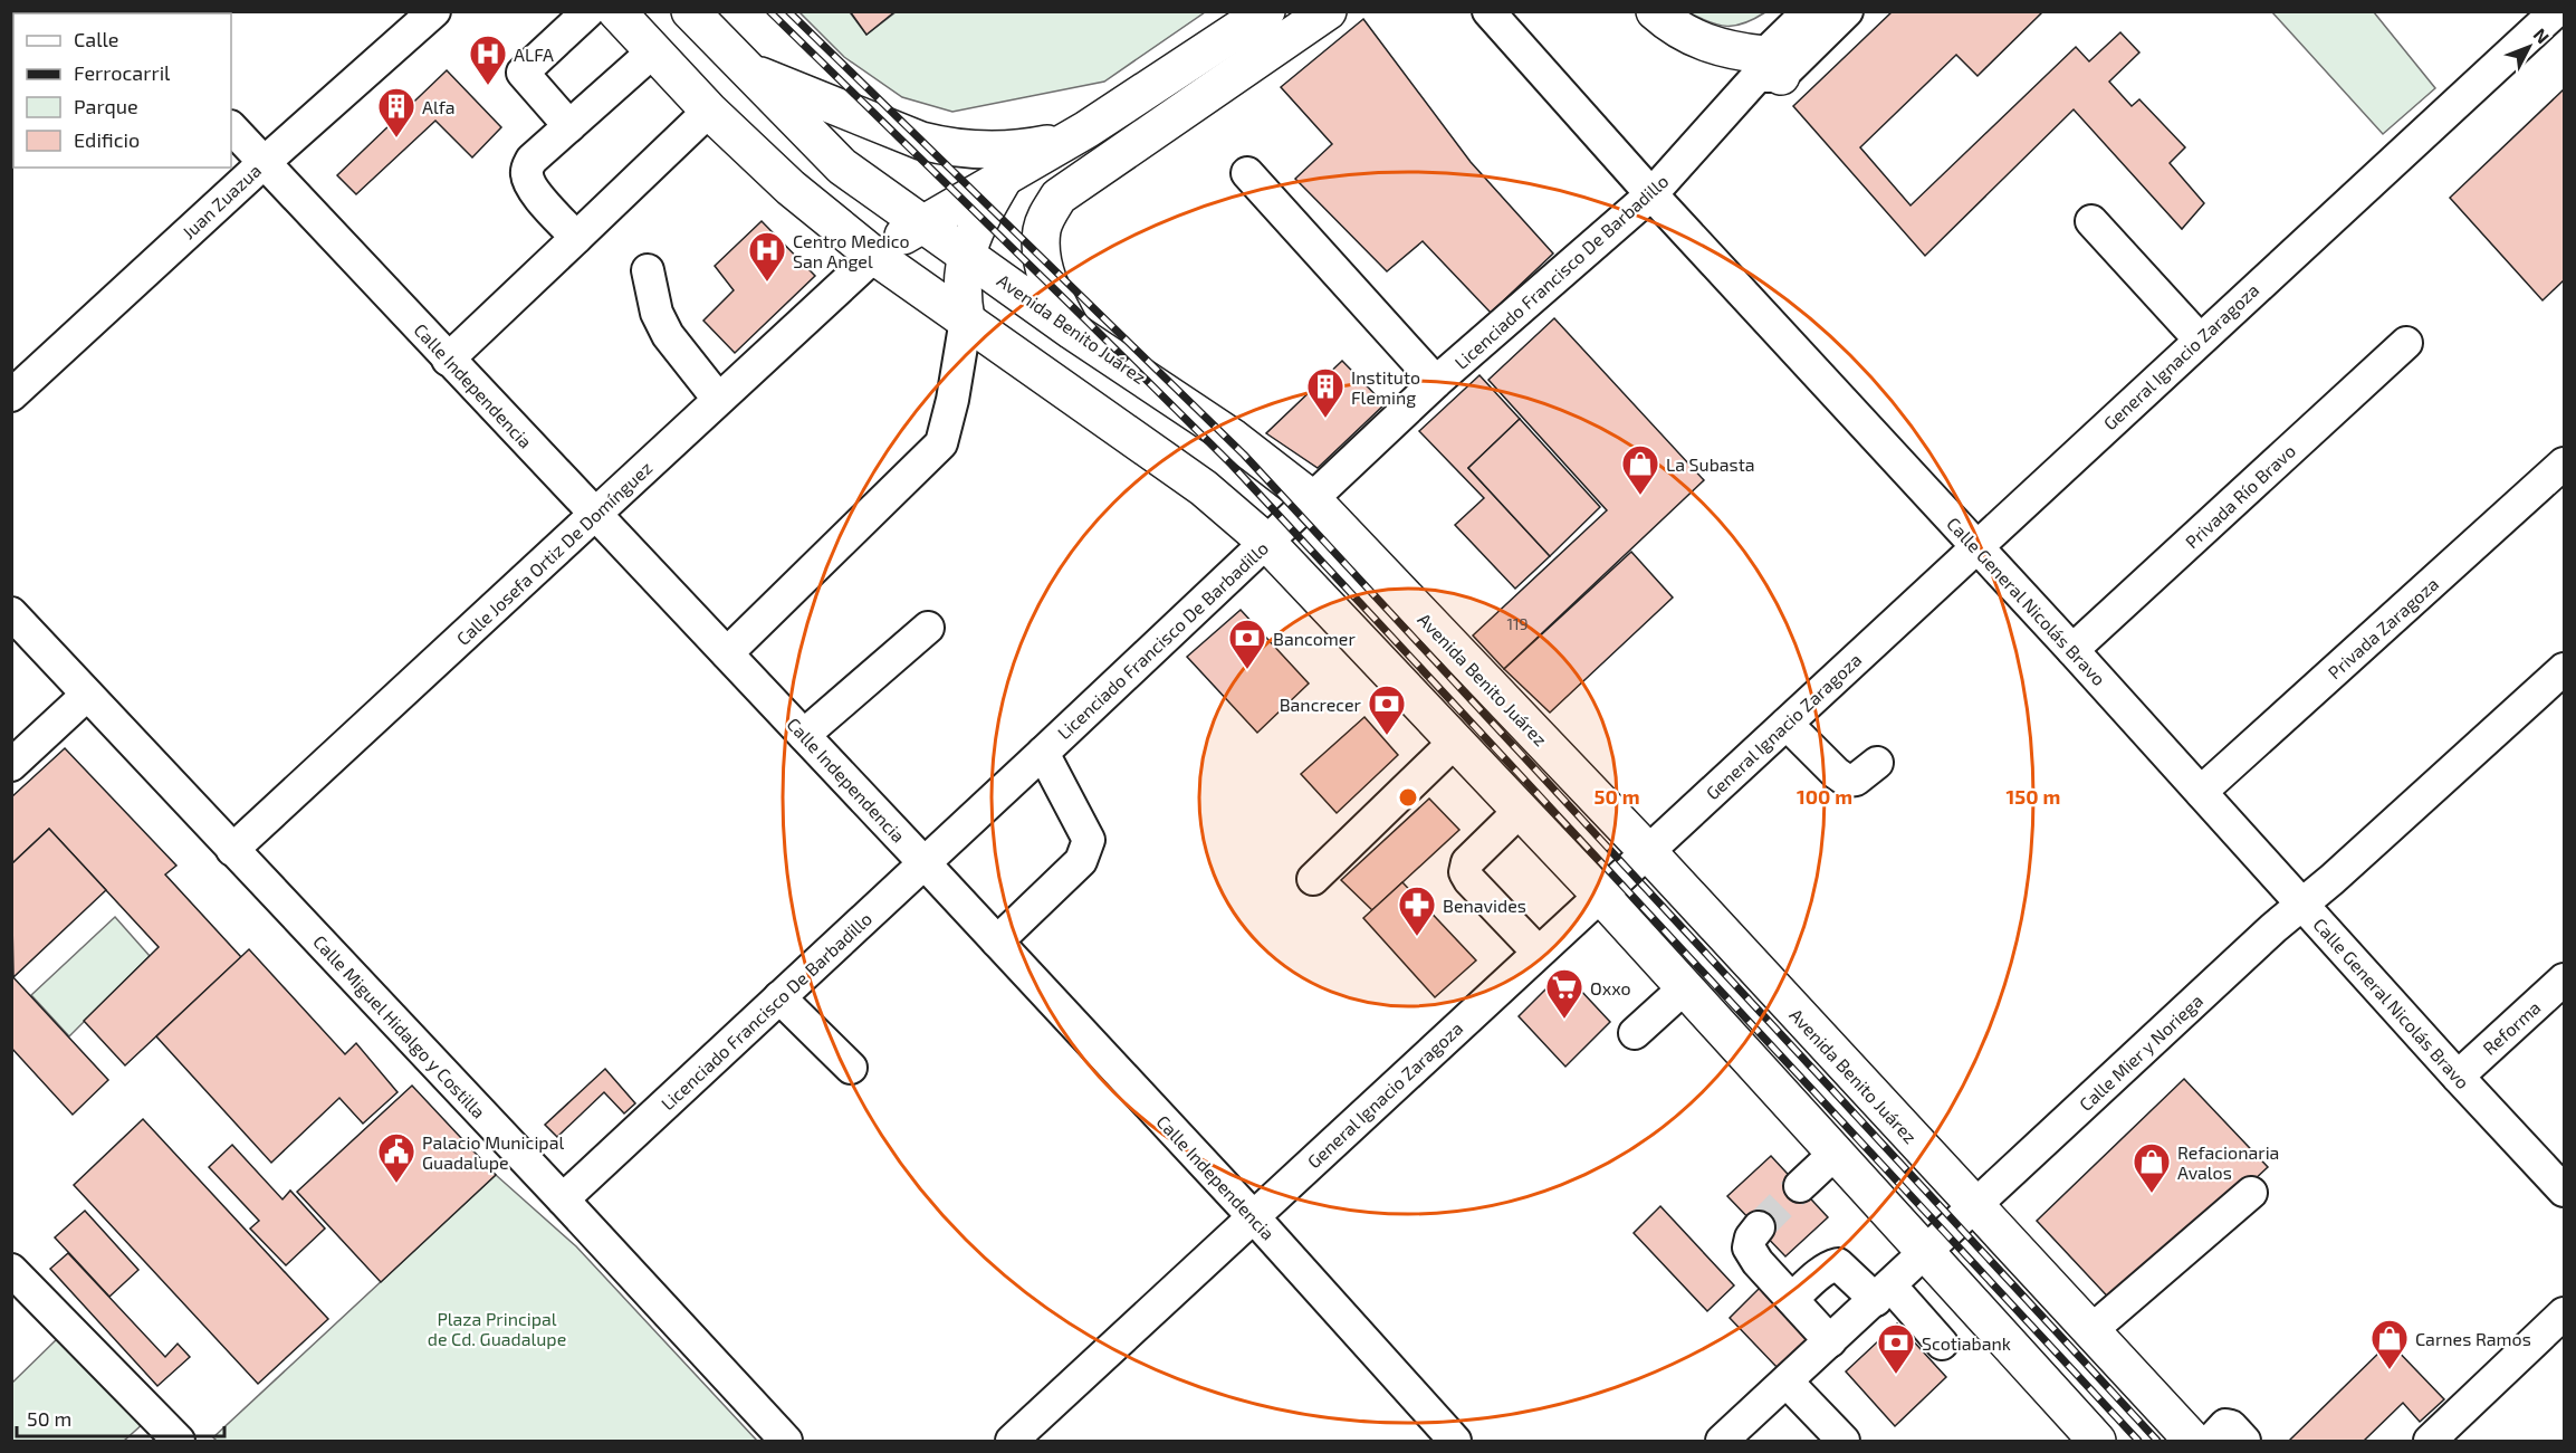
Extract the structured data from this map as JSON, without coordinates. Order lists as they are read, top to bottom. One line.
{"streets":{"main road":["Avenida Benito Juárez"],"street":["Juan Zuazua","Licenciado Francisco De Barbadillo","General Ignacio Zaragoza","Calle Independencia","Privada Río Bravo","Calle Josefa Ortiz De Domínguez","Calle General Nicolás Bravo","Privada Zaragoza","Calle Miguel Hidalgo y Costilla","Reforma","Calle Mier y Noriega"]},"crossings":[["Juan Zuazua","Calle Independencia"],["Licenciado Francisco De Barbadillo","Avenida Benito Juárez"],["Licenciado Francisco De Barbadillo","Calle Independencia"],["Licenciado Francisco De Barbadillo","Calle General Nicolás Bravo"],["Licenciado Francisco De Barbadillo","Calle Miguel Hidalgo y Costilla"],["Avenida Benito Juárez","General Ignacio Zaragoza"],["Avenida Benito Juárez","Calle Mier y Noriega"],["General Ignacio Zaragoza","Calle Independencia"],["General Ignacio Zaragoza","Calle General Nicolás Bravo"],["Calle Independencia","Calle Josefa Ortiz De Domínguez"],["Privada Río Bravo","Calle General Nicolás Bravo"],["Calle Josefa Ortiz De Domínguez","Calle Miguel Hidalgo y Costilla"],["Calle General Nicolás Bravo","Privada Zaragoza"],["Calle General Nicolás Bravo","Reforma"],["Calle General Nicolás Bravo","Calle Mier y Noriega"]],"parks":["Plaza Principal de Cd. Guadalupe"],"places":{"hospital":["ALFA","Centro Medico San Angel"],"building":["Alfa","Instituto Fleming"],"shop":["La Subasta","Refacionaria Avalos","Carnes Ramos"],"bank":["Bancomer","Bancrecer","Scotiabank"],"pharmacy":["Benavides"],"supermarket":["Oxxo"],"public building":["Palacio Municipal Guadalupe"]},"house_numbers":["119"],"legend":["Calle","Ferrocarril","Parque","Edificio"],"scale_bar":"50 m","north":"top right","rings":["50 m","100 m","150 m"]}
